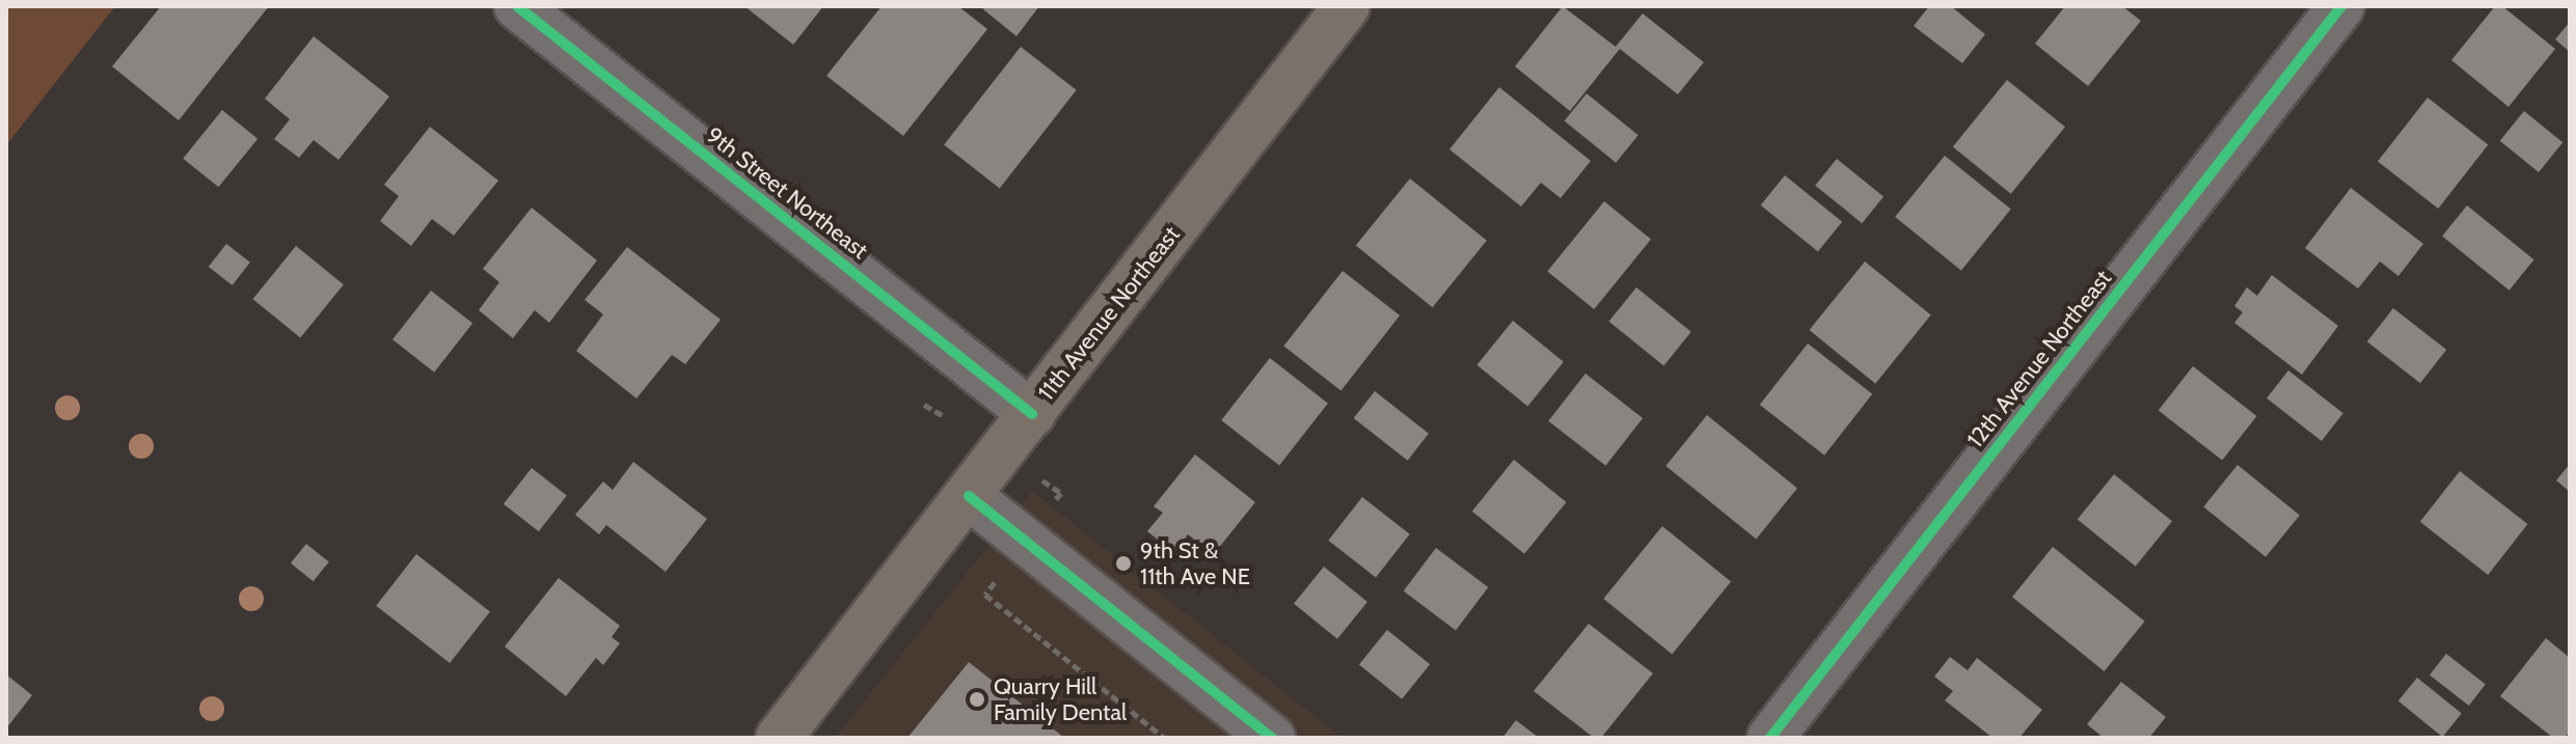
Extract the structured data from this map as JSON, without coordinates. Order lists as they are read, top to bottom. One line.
{"streets":{"main road":["11th Avenue Northeast"],"street":["9th Street Northeast","12th Avenue Northeast"]},"crossings":[["9th Street Northeast","11th Avenue Northeast"]],"places":["9th St & 11th Ave NE","Quarry Hill Family Dental"]}
